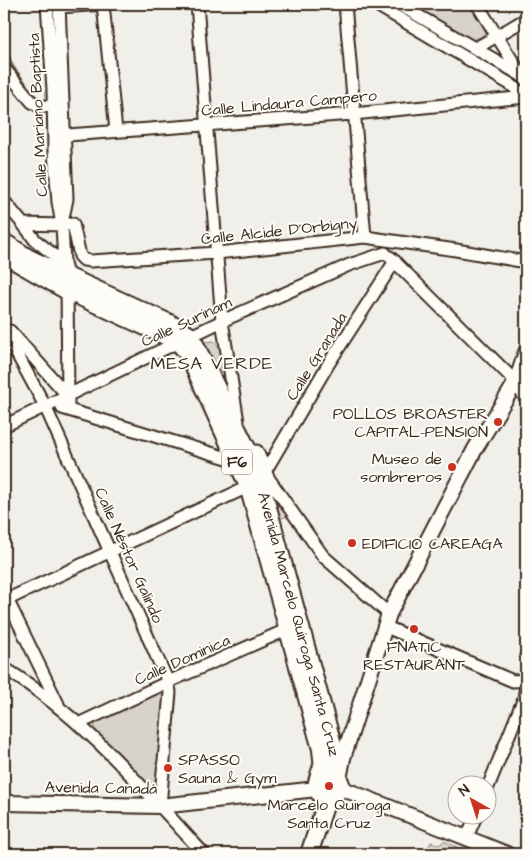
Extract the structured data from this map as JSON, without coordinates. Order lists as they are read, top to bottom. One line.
{"streets":{"highway":["F6","Avenida Marcelo Quiroga Santa Cruz"],"main road":["Avenida Canadá"],"street":["Calle Lindaura Campero","Calle Mariano Baptista","Calle Alcide D'Orbigny","Calle Surinam","Calle Granada","Calle Néstor Galindo","Calle Dominica"]},"crossings":[["Calle Lindaura Campero","Calle Mariano Baptista"],["Calle Mariano Baptista","Calle Alcide D'Orbigny"],["Calle Mariano Baptista","Calle Surinam"],["Calle Surinam","Calle Néstor Galindo"],["Calle Surinam","Avenida Marcelo Quiroga Santa Cruz"],["Calle Granada","Avenida Marcelo Quiroga Santa Cruz"],["F6","Avenida Marcelo Quiroga Santa Cruz"],["F6","Avenida Canadá"],["Calle Néstor Galindo","Calle Dominica"],["Calle Néstor Galindo","Avenida Canadá"],["Avenida Marcelo Quiroga Santa Cruz","Calle Dominica"],["Avenida Marcelo Quiroga Santa Cruz","Avenida Canadá"]],"districts":["MESA VERDE"],"places":["POLLOS BROASTER CAPITAL-PENSIÓN","Museo de sombreros","EDIFICIO CAREAGA","FNATIC RESTAURANT","SPASSO Sauna & Gym","Marcelo Quiroga Santa Cruz"],"north":"top left"}
